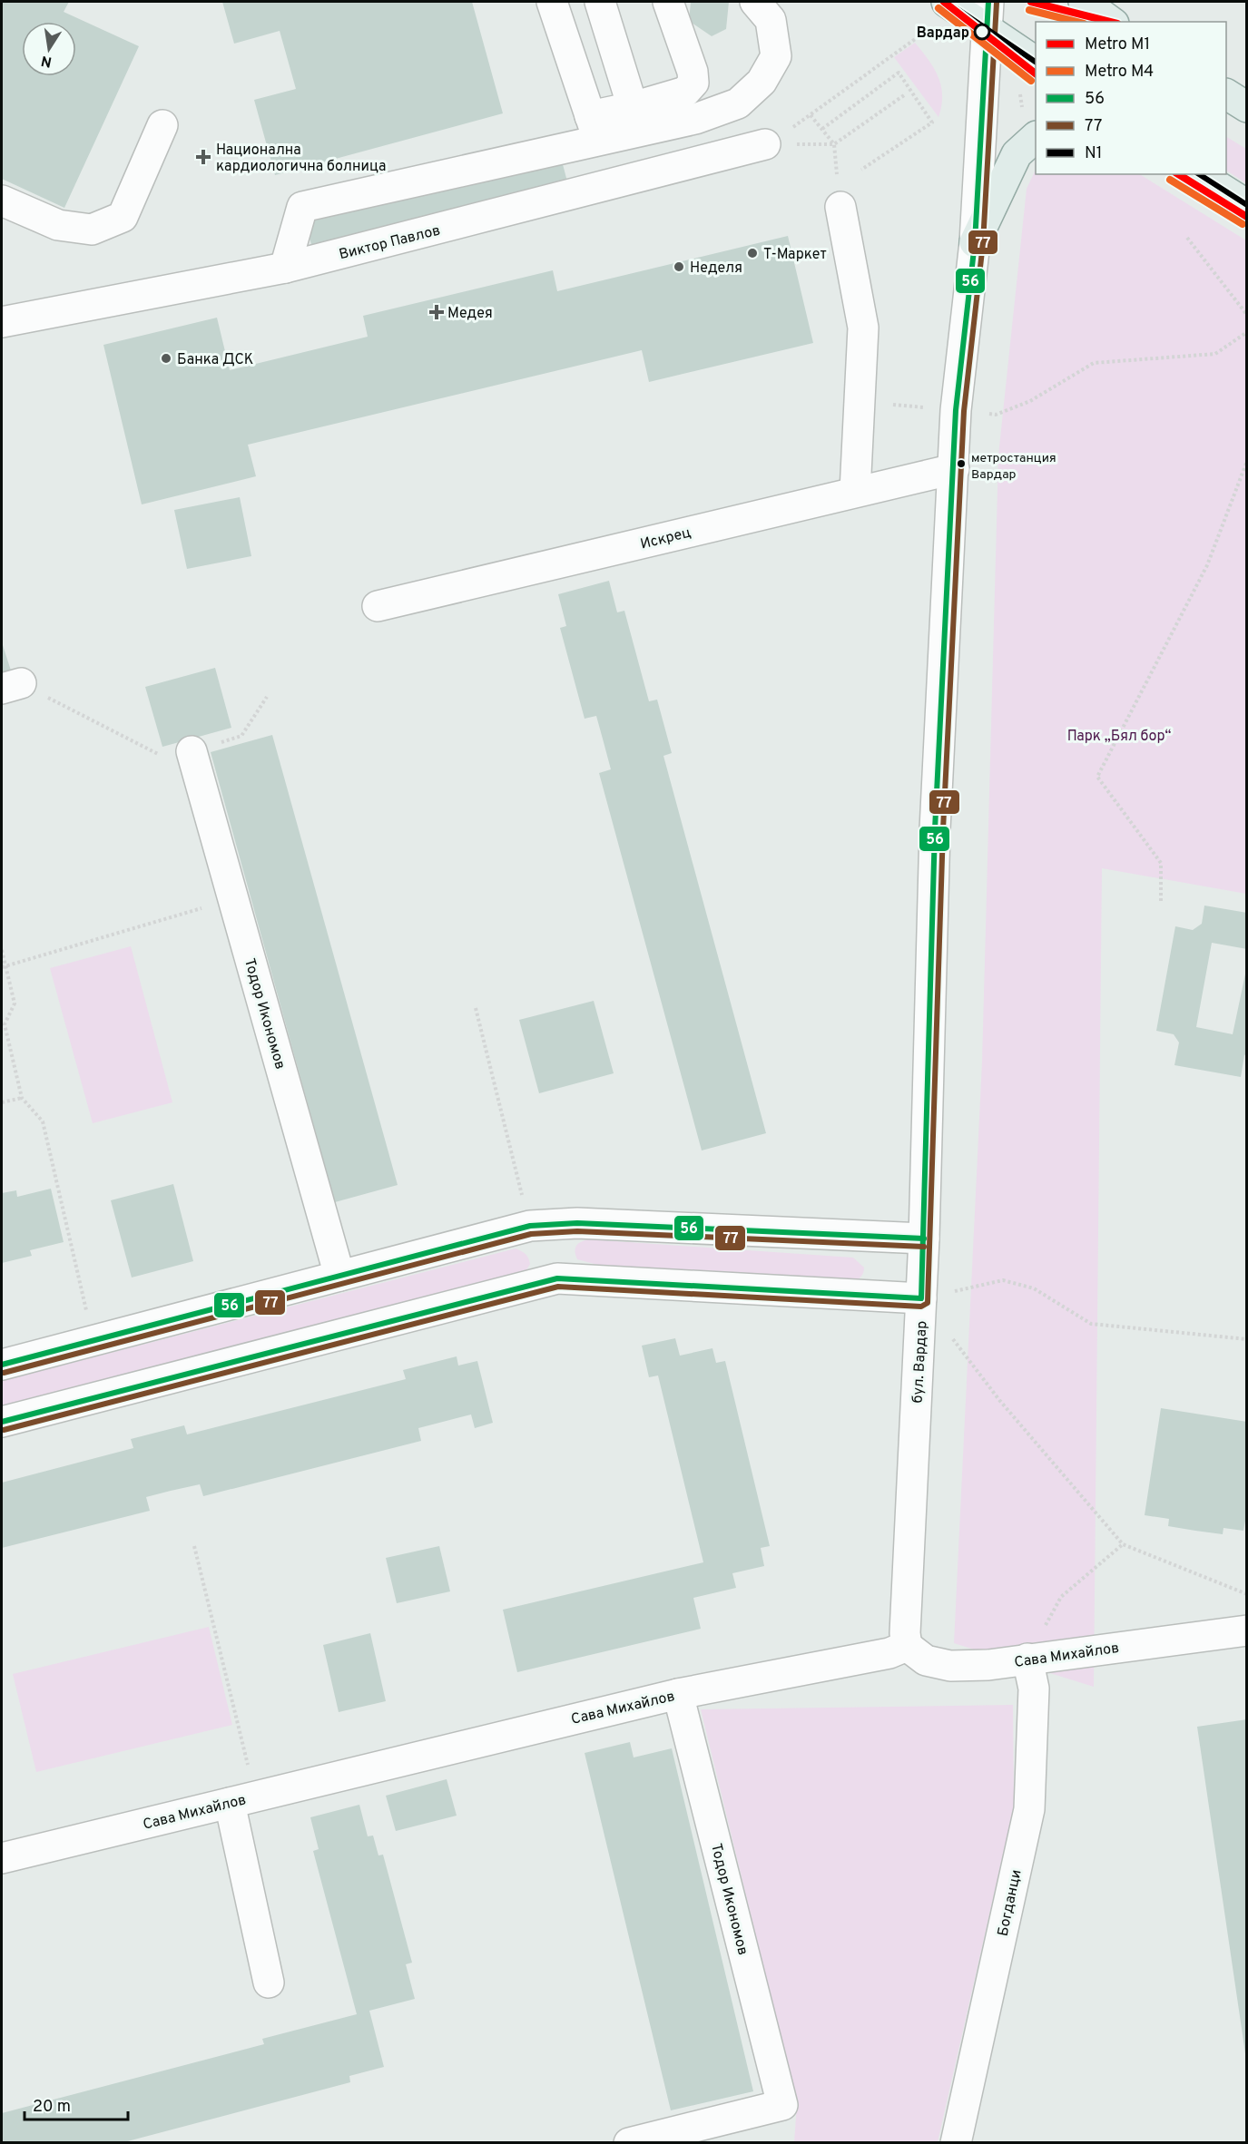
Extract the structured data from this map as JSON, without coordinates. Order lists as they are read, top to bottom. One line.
{"streets":{"street":["Виктор Павлов","Искрец","Тодор Икономов","бул. Вардар","Сава Михайлов","Богданци"]},"crossings":[["Искрец","бул. Вардар"],["Тодор Икономов","Сава Михайлов"],["бул. Вардар","Сава Михайлов"],["Сава Михайлов","Богданци"]],"parks":["Парк „Бял бор“"],"places":{"other":["Вардар","Т-Маркет","Неделя","Банка ДСК","метростанция Вардар"],"health":["Национална кардиологична болница","Медея"]},"lines":["metro line M1","transit line 56","transit line N1","transit line 77","metro line M4"],"legend":["Metro M1","Metro M4","56","77","N1"],"scale_bar":"20 m","north":"bottom"}
